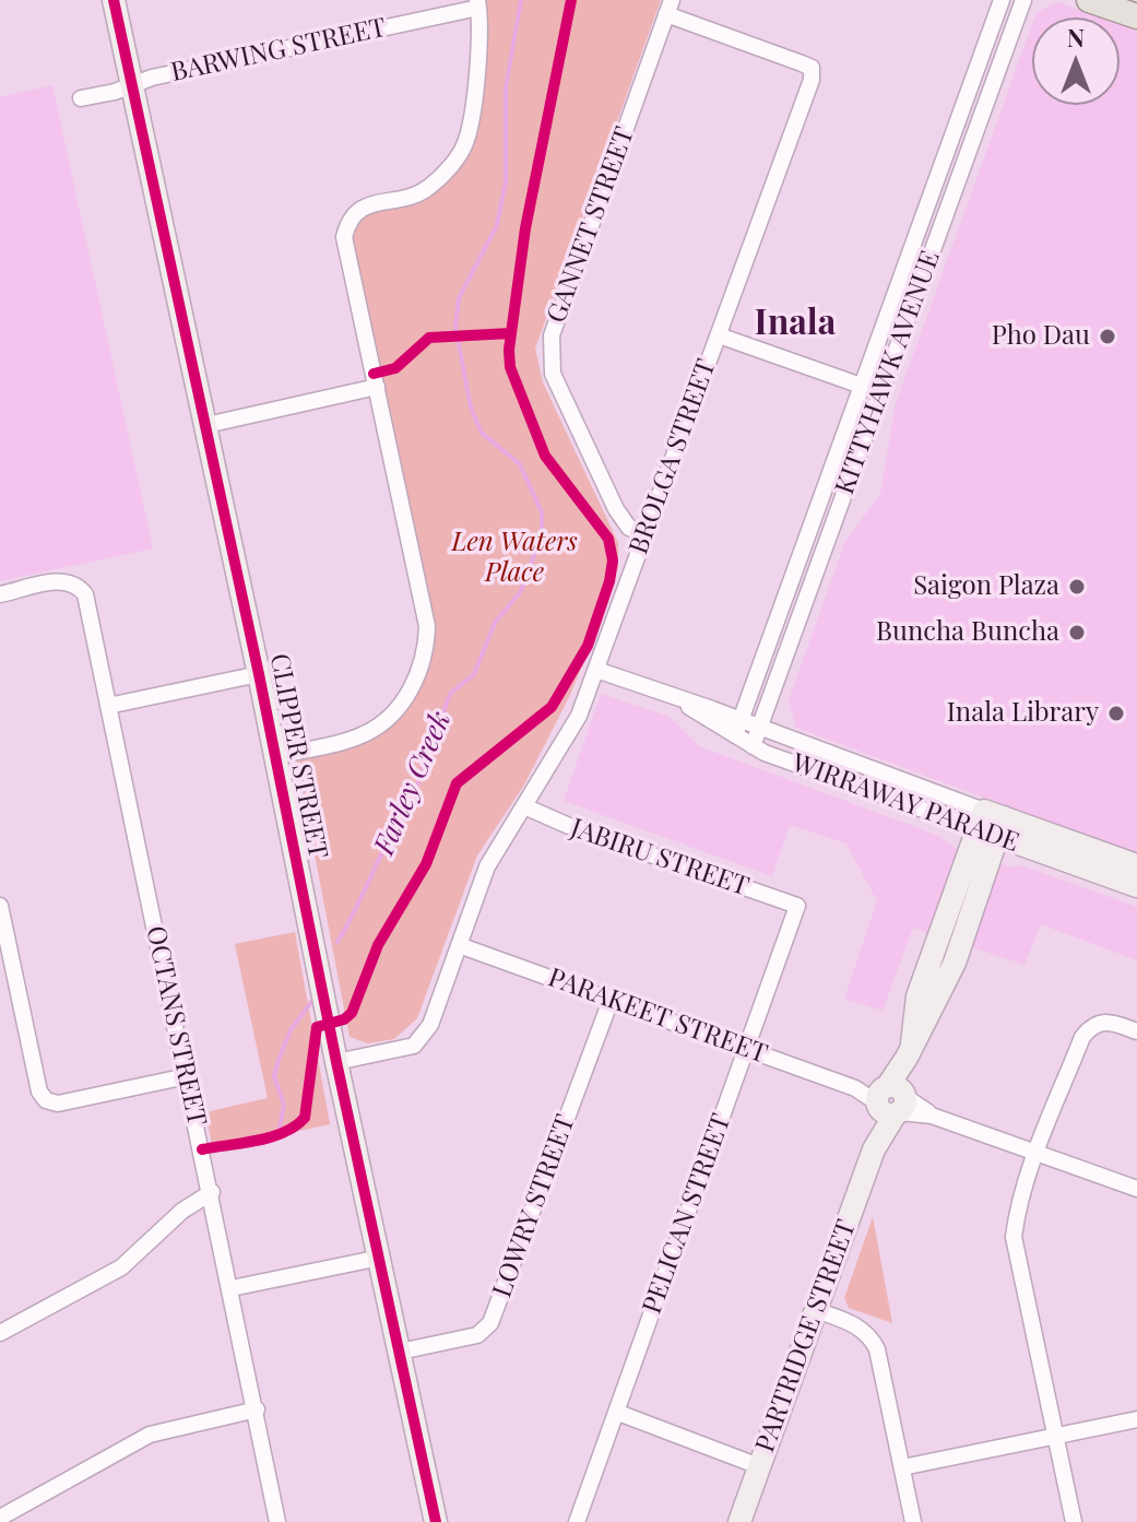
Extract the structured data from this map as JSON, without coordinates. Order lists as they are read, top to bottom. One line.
{"streets":{"street":["BARWING STREET","GANNET STREET","KITTYHAWK AVENUE","BROLGA STREET","CLIPPER STREET","WIRRAWAY PARADE","JABIRU STREET","PARAKEET STREET","OCTANS STREET","LOWRY STREET","PELICAN STREET","PARTRIDGE STREET"]},"crossings":[["BARWING STREET","CLIPPER STREET"],["GANNET STREET","BROLGA STREET"],["KITTYHAWK AVENUE","WIRRAWAY PARADE"],["BROLGA STREET","CLIPPER STREET"],["BROLGA STREET","WIRRAWAY PARADE"],["BROLGA STREET","JABIRU STREET"],["BROLGA STREET","PARAKEET STREET"],["CLIPPER STREET","LOWRY STREET"],["WIRRAWAY PARADE","PARTRIDGE STREET"],["JABIRU STREET","PELICAN STREET"],["PARAKEET STREET","LOWRY STREET"],["PARAKEET STREET","PELICAN STREET"],["PARAKEET STREET","PARTRIDGE STREET"]],"districts":["Inala"],"water":["Farley Creek"],"parks":["Len Waters Place"],"places":["Pho Dau","Saigon Plaza","Buncha Buncha","Inala Library"],"north":"top"}
